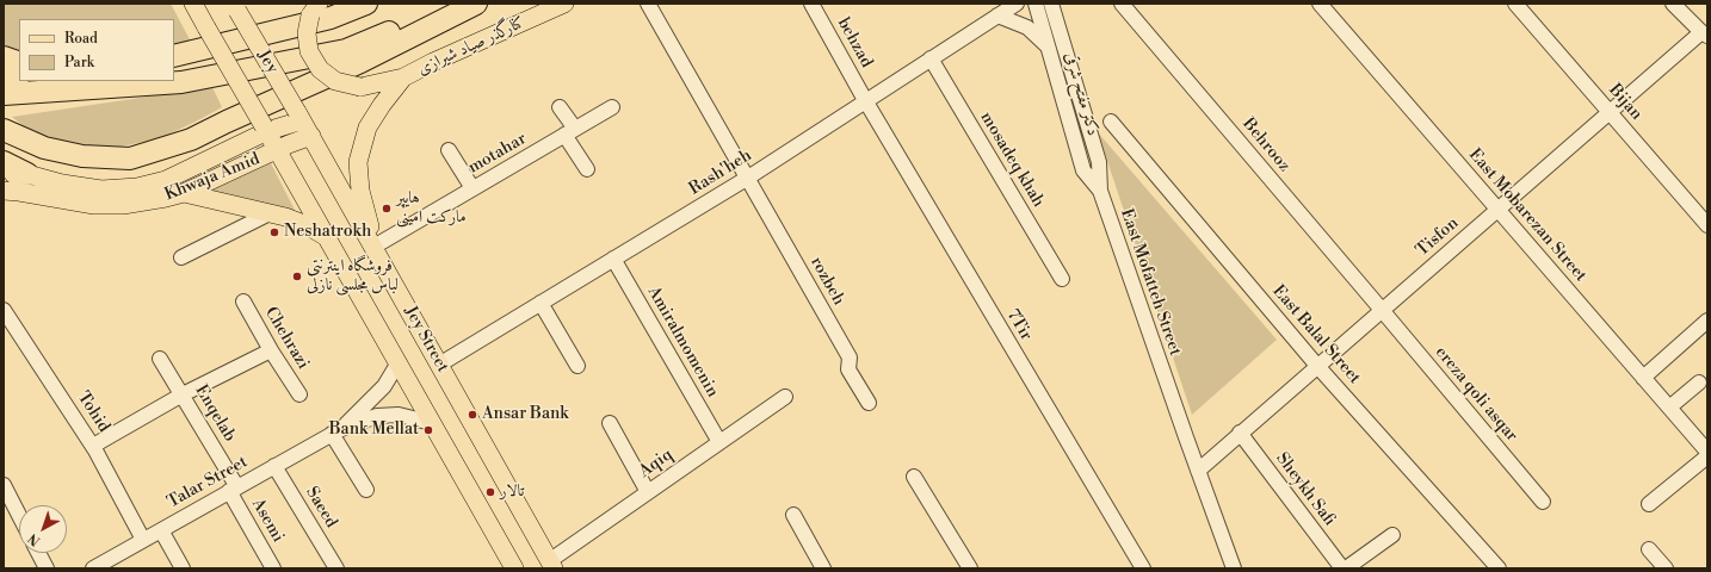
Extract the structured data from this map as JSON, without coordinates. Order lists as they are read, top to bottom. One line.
{"streets":{"main road":["کنارگذر صیاد شیرازی","Jey","Khwaja Amid","Jey Street"],"street":["behzad","دکتر مفتح شرقی","Bijan","Behrooz","motahar","mosadeq khah","Rash'heh","East Mobarezan Street","Tisfon","rozbeh","East Mofatteh Street","7Tir","East Balal Street","Chehrazi","Amiralmomenin","ereza qoli asqar","Tohid","Enqelab","Aqiq","Talar Street","Sheykh Safi","Saeed","Asemi"]},"crossings":[["behzad","Rash'heh"],["behzad","7Tir"],["Jey","Khwaja Amid"],["Jey","Jey Street"],["دکتر مفتح شرقی","East Mofatteh Street"],["Bijan","Tisfon"],["Behrooz","Tisfon"],["Behrooz","ereza qoli asqar"],["motahar","Jey Street"],["mosadeq khah","Rash'heh"],["Rash'heh","rozbeh"],["Rash'heh","7Tir"],["Rash'heh","Jey Street"],["Rash'heh","Amiralmomenin"],["Khwaja Amid","Jey Street"],["East Mobarezan Street","Tisfon"],["Tisfon","East Mofatteh Street"],["Tisfon","East Balal Street"],["Tisfon","ereza qoli asqar"],["Tisfon","Sheykh Safi"],["Jey Street","Aqiq"],["Amiralmomenin","Aqiq"],["Tohid","Talar Street"],["Enqelab","Talar Street"],["Enqelab","Asemi"],["Talar Street","Saeed"],["Talar Street","Asemi"]],"places":["هایپر مارکت امینی","Neshatrokh","فروشگاه اینترنتی لباس مجلسی نازلی","Ansar Bank","Bank Mellat","تالار"],"legend":["Road","Park"],"north":"bottom left"}
